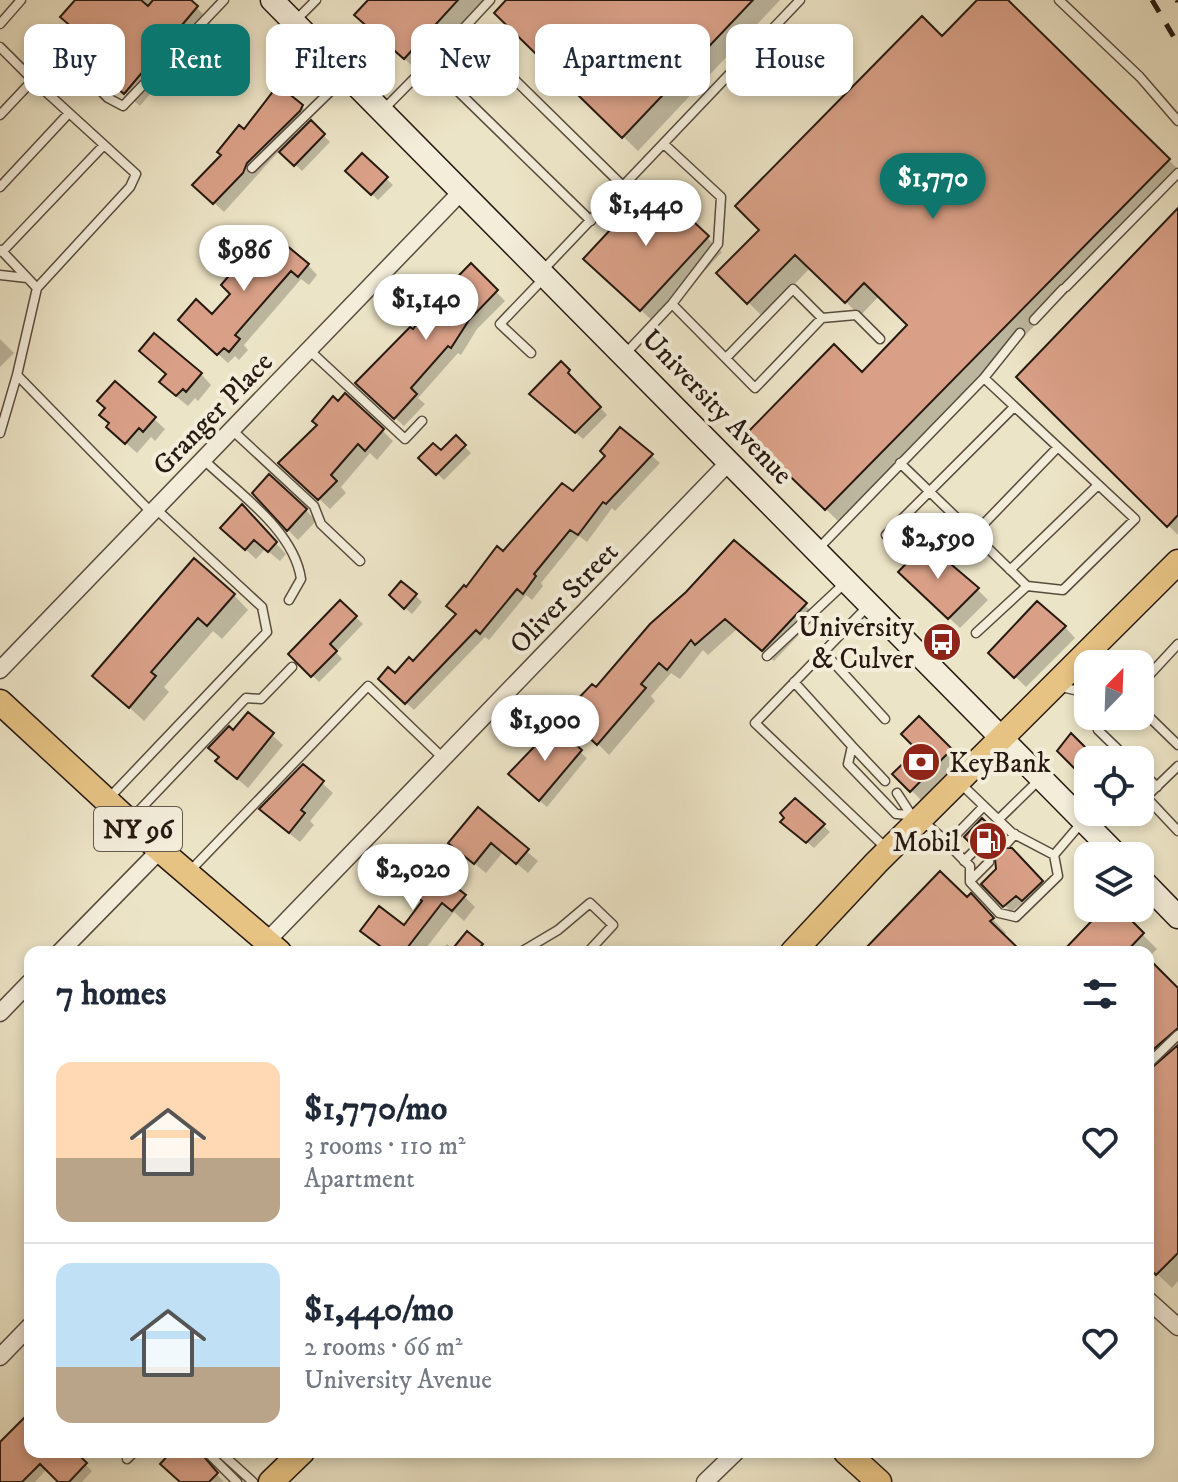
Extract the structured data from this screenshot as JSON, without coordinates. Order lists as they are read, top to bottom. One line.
{"streets":{"main road":["University Avenue","NY 96"],"street":["Granger Place","Oliver Street"]},"crossings":[["University Avenue","Granger Place"],["University Avenue","Oliver Street"],["Oliver Street","NY 96"]],"places":{"bus stop":["University & Culver"],"bank":["KeyBank"],"fuel station":["Mobil"]},"north":"top right","page":{"chip":["Buy","Rent","Filters","New","Apartment","House"],"price":["$1,770","$1,440","$986","$1,140","$2,590","$1,900","$2,020"],"heading":"7 homes","list":[{"name":"$1,770/mo","note":"3 rooms · 110 m² · Apartment"},{"name":"$1,440/mo","note":"2 rooms · 66 m² · University Avenue"}]}}
